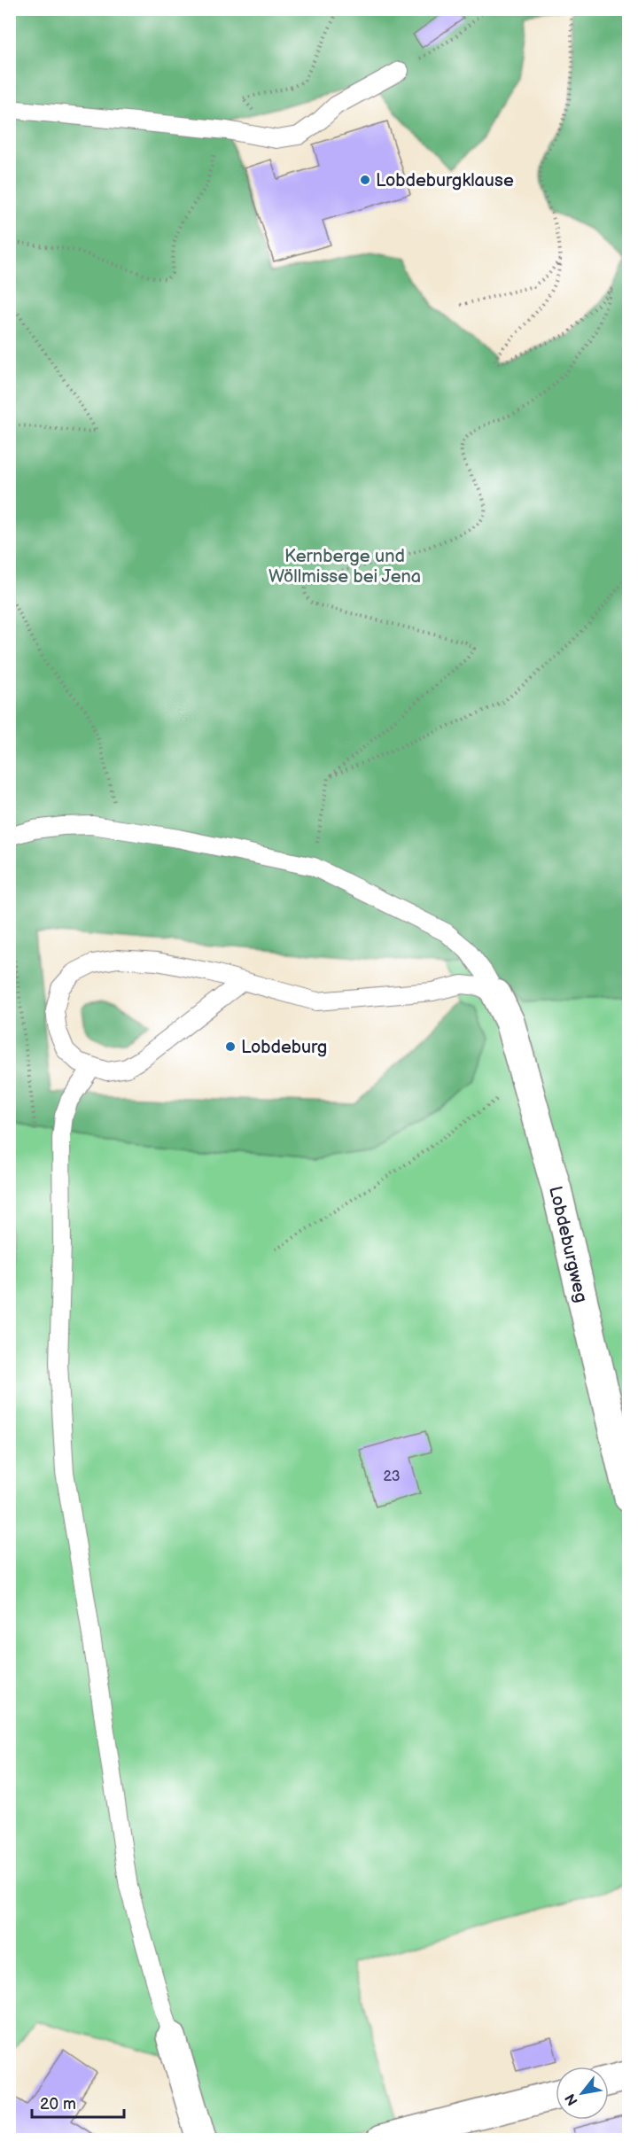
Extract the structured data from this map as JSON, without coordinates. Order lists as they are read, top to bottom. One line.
{"streets":{"street":["Lobdeburgweg"]},"parks":["Kernberge und Wöllmisse bei Jena"],"places":["Lobdeburgklause","Lobdeburg"],"house_numbers":["23"],"scale_bar":"20 m","north":"bottom left"}
